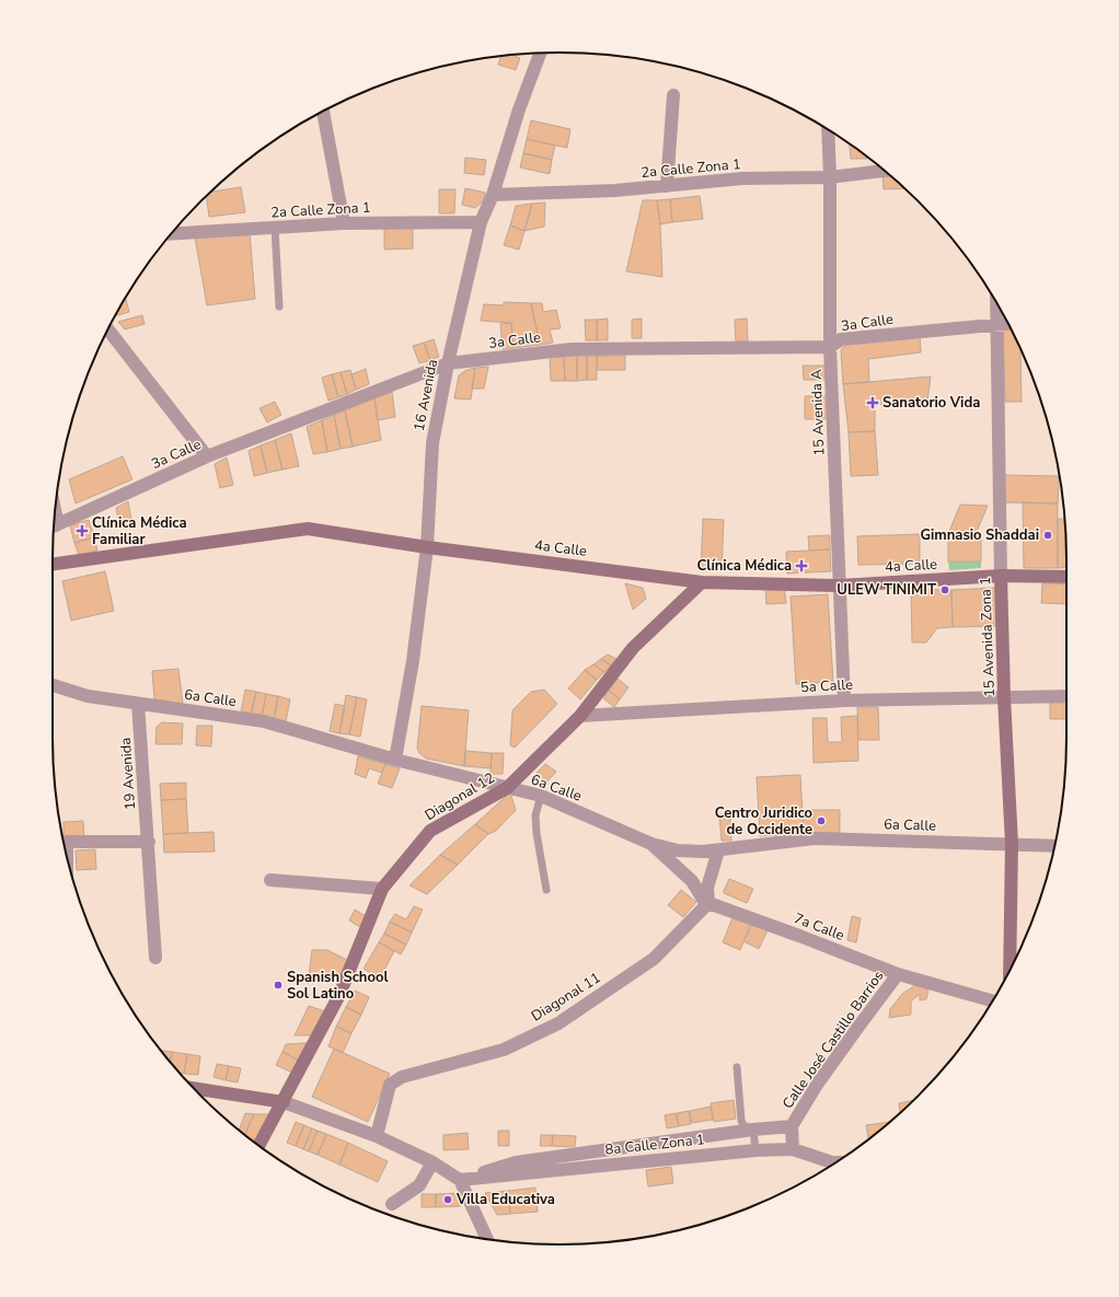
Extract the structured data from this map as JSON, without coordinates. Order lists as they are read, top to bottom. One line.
{"streets":{"main road":["4a Calle","15 Avenida Zona 1","Diagonal 12"],"street":["2a Calle Zona 1","3a Calle","16 Avenida","15 Avenida A","5a Calle","6a Calle","19 Avenida","7a Calle","Diagonal 11","Calle José Castillo Barrios","8a Calle Zona 1"]},"crossings":[["2a Calle Zona 1","16 Avenida"],["2a Calle Zona 1","15 Avenida A"],["3a Calle","16 Avenida"],["3a Calle","15 Avenida A"],["3a Calle","15 Avenida Zona 1"],["16 Avenida","4a Calle"],["16 Avenida","6a Calle"],["15 Avenida A","4a Calle"],["15 Avenida A","5a Calle"],["4a Calle","15 Avenida Zona 1"],["4a Calle","Diagonal 12"],["15 Avenida Zona 1","5a Calle"],["15 Avenida Zona 1","6a Calle"],["5a Calle","Diagonal 12"],["6a Calle","19 Avenida"],["6a Calle","Diagonal 12"],["7a Calle","Diagonal 11"],["7a Calle","Calle José Castillo Barrios"],["Calle José Castillo Barrios","8a Calle Zona 1"]],"places":{"health":["Sanatorio Vida","Clínica Médica Familiar","Clínica Médica"],"other":["Gimnasio Shaddai","ULEW TINIMIT","Centro Juridico de Occidente","Spanish School Sol Latino","Villa Educativa"]}}
